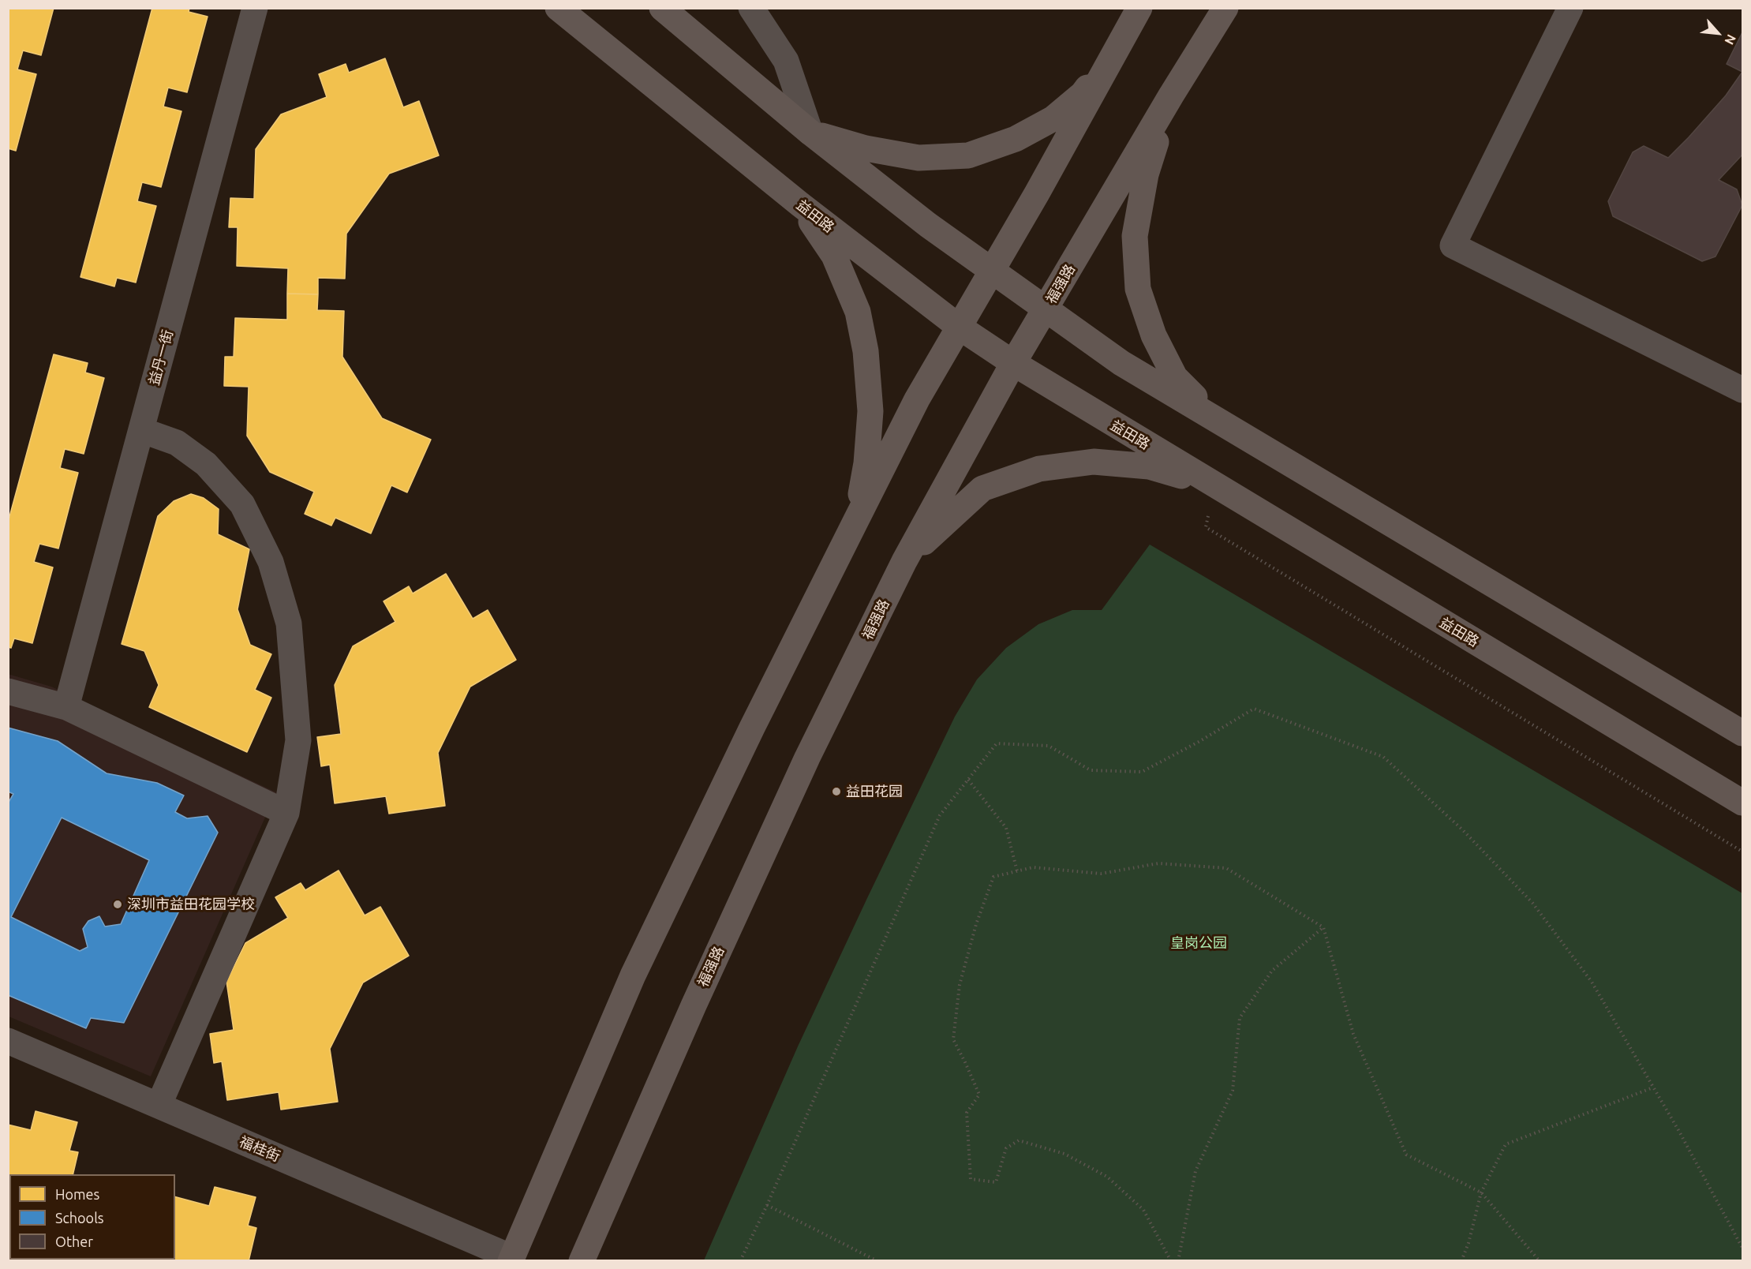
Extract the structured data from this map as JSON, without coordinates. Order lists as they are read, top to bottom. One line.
{"streets":{"main road":["益田路","福强路"],"street":["益丹一街","福桂街"]},"crossings":[["益田路","福强路"]],"parks":["皇岗公园"],"places":["益田花园","深圳市益田花园学校"],"legend":["Homes","Schools","Other"],"north":"bottom right"}
